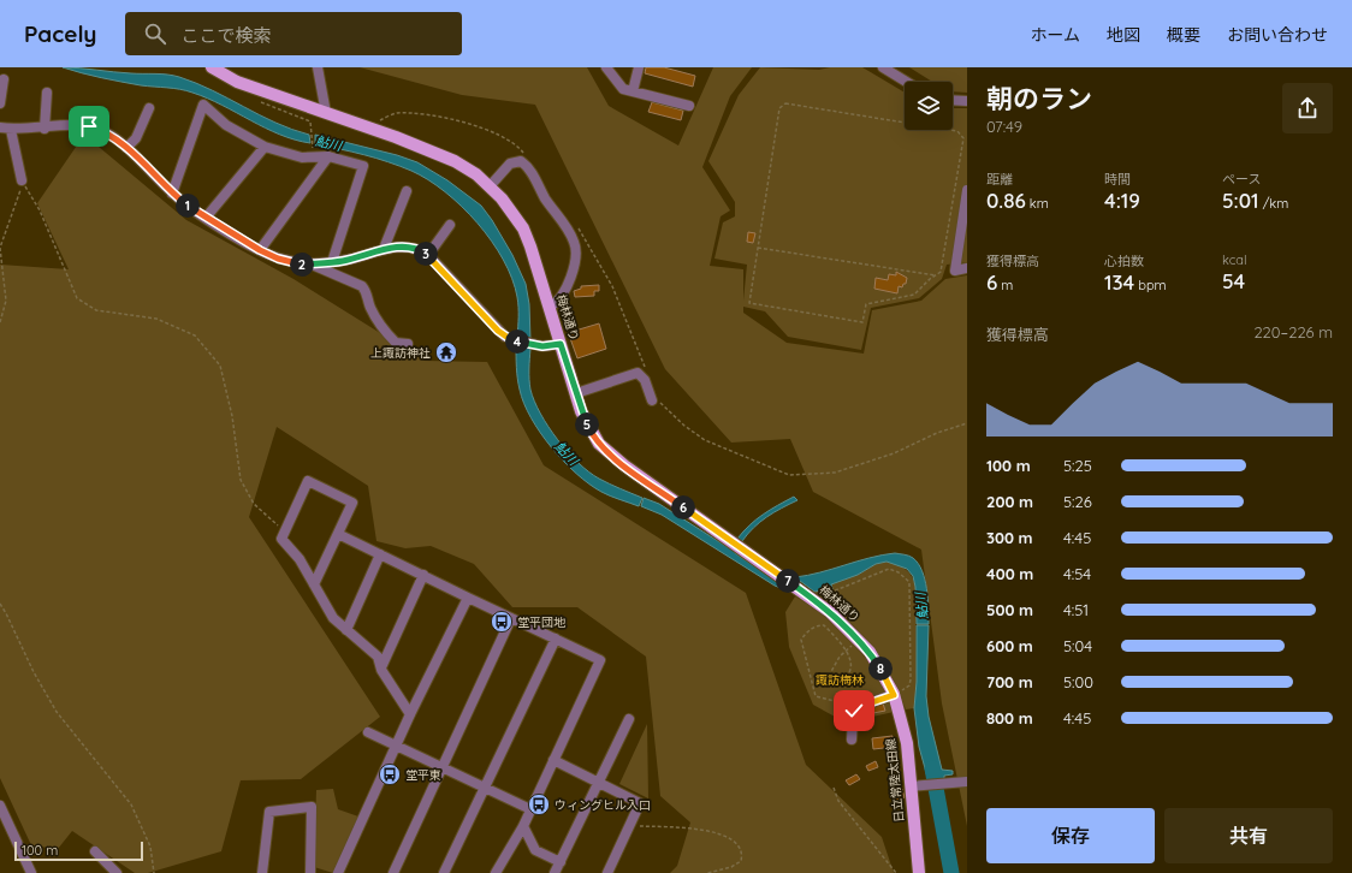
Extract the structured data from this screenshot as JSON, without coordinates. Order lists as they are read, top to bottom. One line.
{"streets":{"main road":["梅林通り","日立常陸太田線"]},"crossings":[["梅林通り","日立常陸太田線"]],"water":["鮎川"],"parks":["諏訪梅林"],"places":{"temple":["上諏訪神社"],"bus stop":["堂平団地","堂平東","ウィングヒル入口"]},"scale_bar":"100 m","page":{"header":"Pacely","search":"ここで検索","nav":["ホーム","地図","概要","お問い合わせ"],"heading":["朝のラン","07:49"],"stats":[["距離","0.86 km"],["時間","4:19"],["ペース","5:01 /km"],["獲得標高","6 m"],["心拍数","134 bpm"],["kcal","54"]],"pins":["1","3","2","4","5","6","7","8"],"chart":["獲得標高","220–226 m"],"list":[{"name":"100 m","note":"5:25"},{"name":"200 m","note":"5:26"},{"name":"300 m","note":"4:45"},{"name":"400 m","note":"4:54"},{"name":"500 m","note":"4:51"},{"name":"600 m","note":"5:04"},{"name":"700 m","note":"5:00"},{"name":"800 m","note":"4:45"}],"buttons":["保存","共有"],"scale":"100 m"}}
